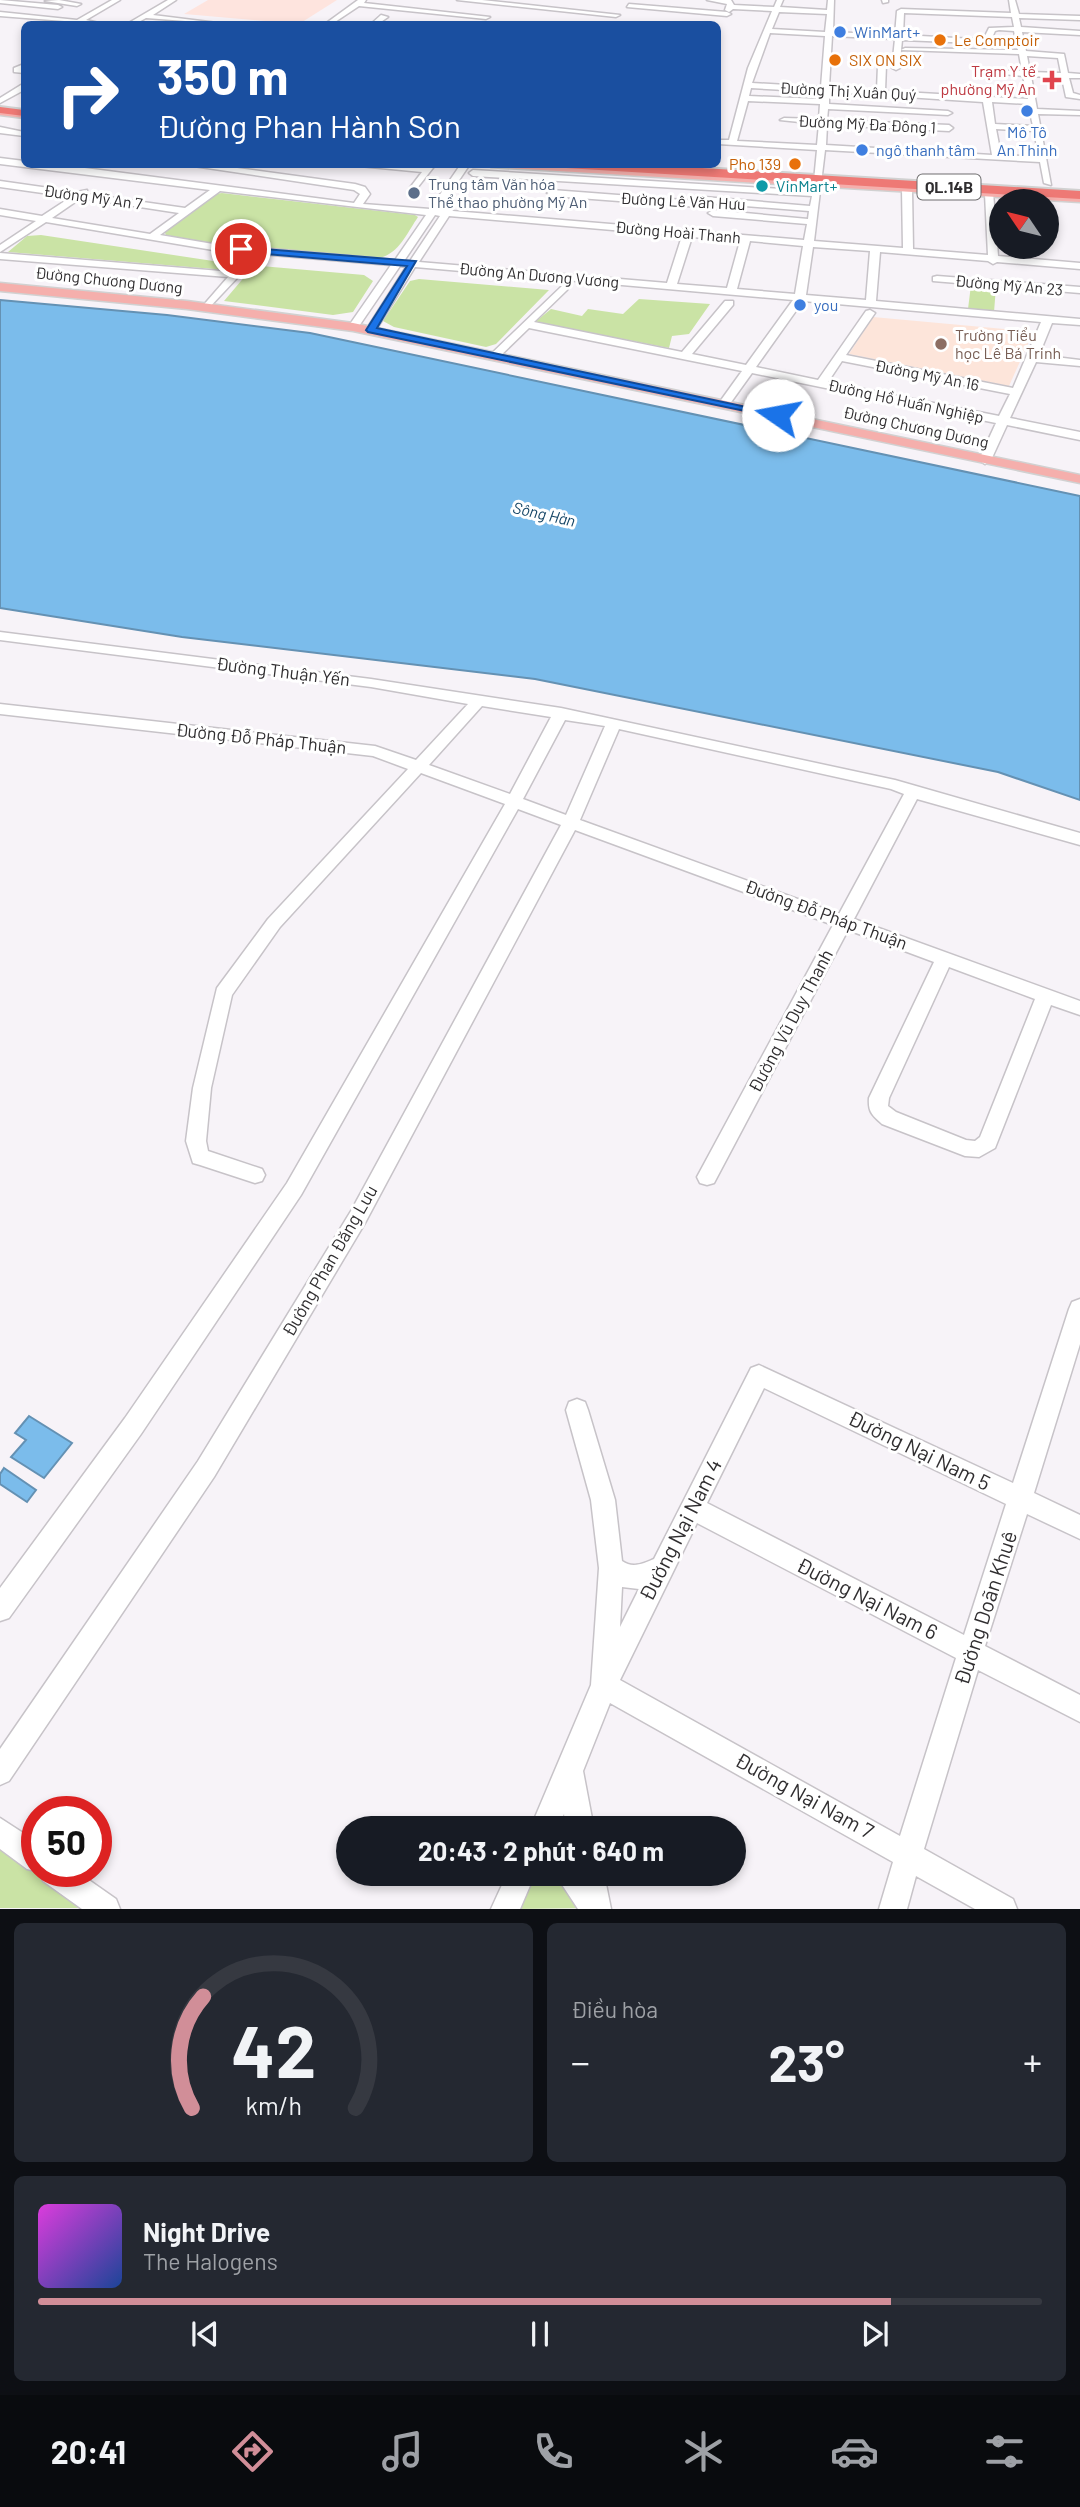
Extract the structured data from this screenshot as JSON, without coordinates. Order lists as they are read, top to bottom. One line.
{"streets":{"highway":["QL.14B"],"main road":["Đường Chương Dương"],"street":["Đường Thị Xuân Quý","Đường Mỹ Đa Đông 1","Đường Mỹ An 7","Đường Lê Văn Hưu","Đường Hoài Thanh","Đường An Dương Vương","Đường Mỹ An 23","Đường Mỹ An 16","Đường Hồ Huấn Nghiệp","Đường Thuận Yến","Đường Đỗ Pháp Thuận","Đường Vũ Duy Thanh","Đường Phan Đăng Lưu","Đường Nại Nam 5","Đường Nại Nam 4","Đường Nại Nam 6","Đường Doãn Khuê","Đường Nại Nam 7"]},"crossings":[["QL.14B","Đường Lê Văn Hưu"],["Đường An Dương Vương","Đường Mỹ An 23"],["Đường Thuận Yến","Đường Vũ Duy Thanh"],["Đường Thuận Yến","Đường Phan Đăng Lưu"],["Đường Đỗ Pháp Thuận","Đường Vũ Duy Thanh"],["Đường Đỗ Pháp Thuận","Đường Phan Đăng Lưu"],["Đường Nại Nam 5","Đường Nại Nam 4"],["Đường Nại Nam 5","Đường Doãn Khuê"],["Đường Nại Nam 4","Đường Nại Nam 6"],["Đường Nại Nam 4","Đường Nại Nam 7"],["Đường Nại Nam 6","Đường Doãn Khuê"],["Đường Doãn Khuê","Đường Nại Nam 7"]],"water":["Sông Hàn"],"places":{"other":["WinMart+","Le Comptoir","SIX ON SIX","Mô Tô An Thinh","ngô thanh tâm","Pho 139","VinMart+","Trung tâm Văn hóa Thể thao phường Mỹ An","you","Trường Tiểu học Lê Bá Trinh"],"health":["Trạm Y tế phường Mỹ An"]},"north":"top left","page":{"turn":["350 m","Đường Phan Hành Sơn"],"limit":"50","trip":"20:43 · 2 phút · 640 m","tile":"Điều hòa","heat":["−","23°","+"],"song":["Night Drive","The Halogens"],"tabs":"20:41","gauge":["42","km/h"]}}
